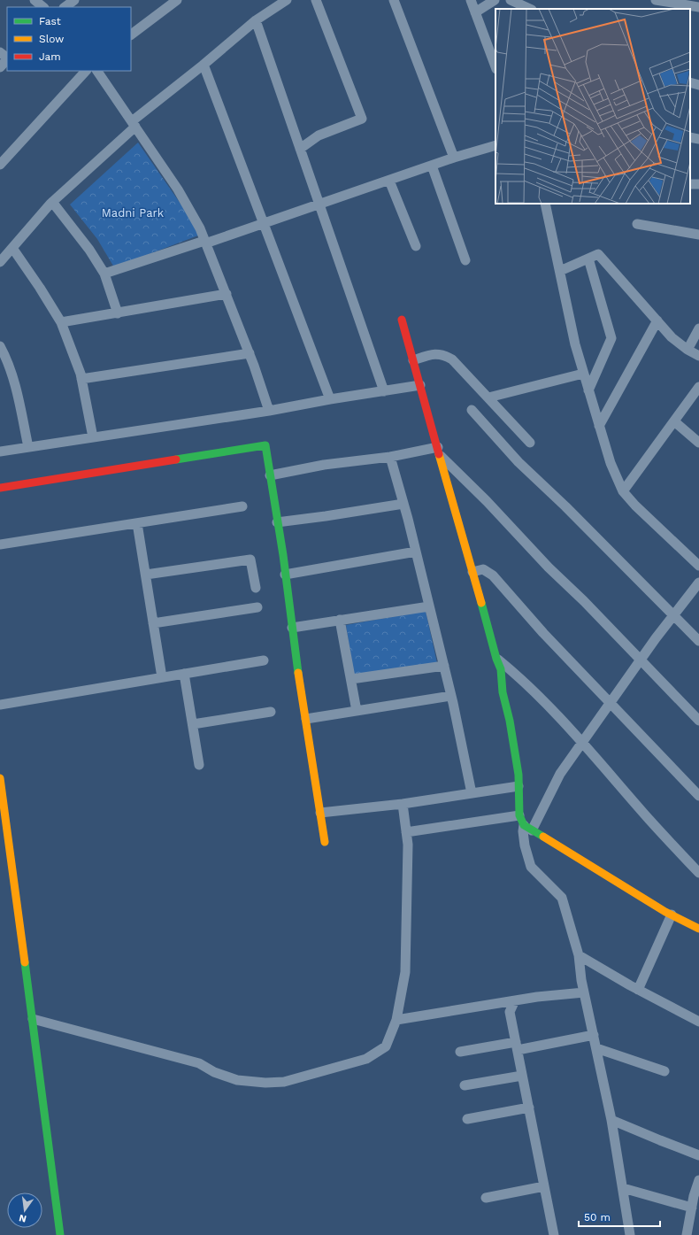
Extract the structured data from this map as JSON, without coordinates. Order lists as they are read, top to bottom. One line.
{"parks":["Madni Park"],"legend":["Fast","Slow","Jam"],"scale_bar":"50 m","north":"bottom"}
